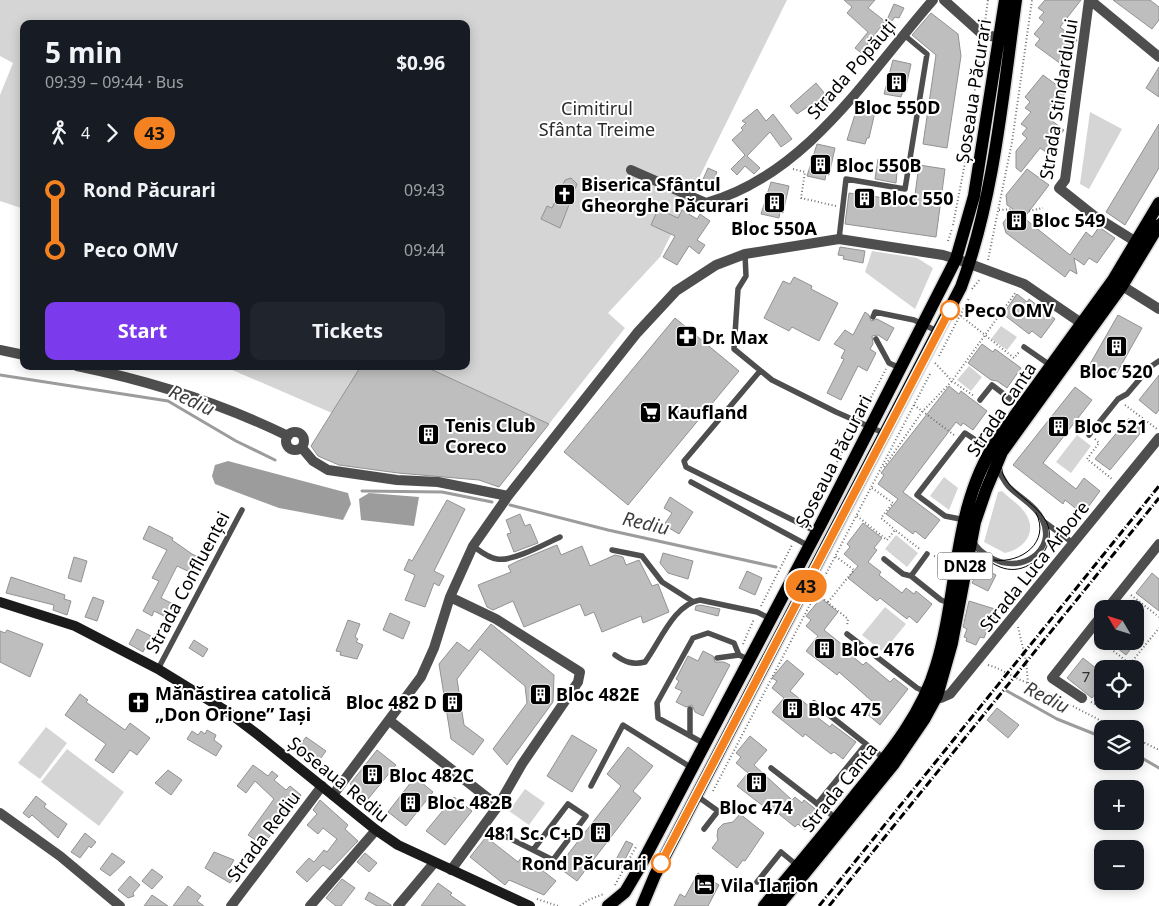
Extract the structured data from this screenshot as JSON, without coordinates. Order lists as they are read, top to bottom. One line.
{"streets":{"main road":["Șoseaua Păcurari","Strada Canta","DN28","Șoseaua Rediu"],"street":["Strada Popăuți","Strada Stindardului","Strada Luca Arbore","Strada Rediu"],"lane":["Strada Confluenței"]},"crossings":[["Strada Stindardului","Strada Canta"],["Strada Canta","Strada Luca Arbore"],["Strada Confluenței","Șoseaua Rediu"],["Șoseaua Rediu","Strada Rediu"]],"water":["Rediu"],"parks":["Cimitirul Sfânta Treime"],"places":{"building":["Bloc 550D","Bloc 550B","Bloc 550","Bloc 550A","Bloc 549","Bloc 520","Bloc 521","Tenis Club Coreco","Bloc 476","Bloc 482E","Bloc 482 D","Bloc 475","Bloc 482C","Bloc 474","Bloc 482B","481 Sc. C+D"],"church":["Biserica Sfântul Gheorghe Păcurari","Mănăstirea catolică „Don Orione” Iași"],"other":["Peco OMV","Rond Păcurari"],"pharmacy":["Dr. Max"],"supermarket":["Kaufland"],"hotel":["Vila Ilarion"]},"lines":["bus line 43"],"house_numbers":["7"],"north":"top left","page":{"on_map":"43","heading":["5 min","09:39 – 09:44 · Bus","$0.96"],"legs":["4","43"],"list":[{"name":"Rond Păcurari","value":"09:43"},{"name":"Peco OMV","value":"09:44"}],"buttons":["Start","Tickets"],"map_buttons":["+","−"]}}
